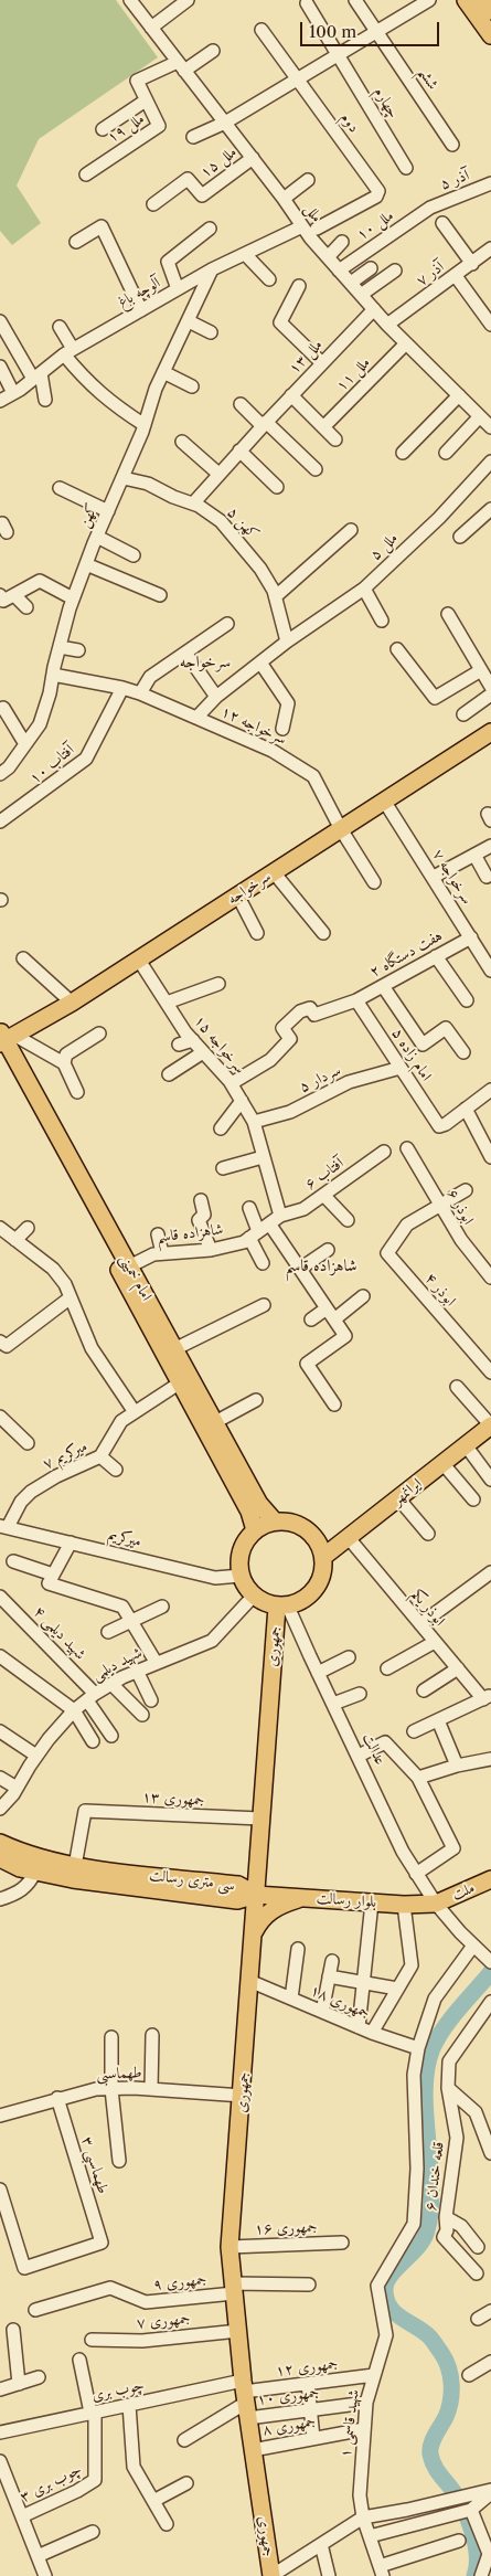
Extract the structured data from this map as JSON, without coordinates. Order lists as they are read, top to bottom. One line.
{"streets":{"main road":["سرخواجه","امام خمینی","ایرانمهر","جمهوری","سی متری رسالت","ملت","بلوار رسالت"],"street":["ششم","چهارم","دوم","ملل ۱۹","ملل ۱۵","آذر ۵","ملل","۱۰ ملل","آذر ۷","آلوچه باغ","ملل ۱۳","۱۱ ملل","کهن","۵ کهن","ملل ۵","۱۲ سرخواجه","۱۰ آفتاب","سرخواجه ۷","هفت دستگاه ۲","سرخواجه ۱۵","۵ امام زاده","۵ سردار","آفتاب ۶","ابوذر ۶","شاهزاده قاسم","ابوذر ۴","۷ میرکریم","میرکریم","ابوذر یکم","۴ شهید دیلمی","شهید دیلمی","عدالت","۱۳ جمهوری","جمهوری ۱۸","طهماسبی","۳ طهماسبی","۶ قلعه خندان","۱۶ جمهوری","۹ جمهوری","۷ جمهوری","۱۲ جمهوری","چوب بری","۱۰ جمهوری","۱ شهید قاسمی","۸ جمهوری","۳ چوب بری"]},"crossings":[["ملل ۱۹","ملل"],["ملل ۱۵","ملل"],["آذر ۵","۱۰ ملل"],["ملل","۱۰ ملل"],["ملل","آذر ۷"],["ملل","آلوچه باغ"],["ملل","ملل ۱۳"],["ملل","۱۱ ملل"],["آلوچه باغ","کهن"],["ملل ۱۳","۵ کهن"],["کهن","۵ کهن"],["کهن","۱۲ سرخواجه"],["۵ کهن","ملل ۵"],["ملل ۵","۱۲ سرخواجه"],["۱۲ سرخواجه","۱۰ آفتاب"],["۱۲ سرخواجه","سرخواجه"],["سرخواجه ۷","سرخواجه"],["سرخواجه ۷","هفت دستگاه ۲"],["سرخواجه","سرخواجه ۱۵"],["سرخواجه","امام خمینی"],["هفت دستگاه ۲","سرخواجه ۱۵"],["هفت دستگاه ۲","۵ امام زاده"],["سرخواجه ۱۵","۵ سردار"],["سرخواجه ۱۵","آفتاب ۶"],["سرخواجه ۱۵","شاهزاده قاسم"],["۵ امام زاده","۵ سردار"],["آفتاب ۶","شاهزاده قاسم"],["ابوذر ۶","ابوذر ۴"],["شاهزاده قاسم","امام خمینی"],["امام خمینی","۷ میرکریم"],["امام خمینی","ایرانمهر"],["امام خمینی","میرکریم"],["امام خمینی","جمهوری"],["امام خمینی","شهید دیلمی"],["امام خمینی","عدالت"],["۷ میرکریم","میرکریم"],["ایرانمهر","میرکریم"],["ایرانمهر","ابوذر یکم"],["ایرانمهر","جمهوری"],["ایرانمهر","شهید دیلمی"],["ایرانمهر","عدالت"],["میرکریم","جمهوری"],["میرکریم","شهید دیلمی"],["میرکریم","عدالت"],["۴ شهید دیلمی","شهید دیلمی"],["جمهوری","شهید دیلمی"],["جمهوری","عدالت"],["جمهوری","۱۳ جمهوری"],["جمهوری","سی متری رسالت"],["جمهوری","بلوار رسالت"],["جمهوری","جمهوری ۱۸"],["جمهوری","طهماسبی"],["جمهوری","۱۶ جمهوری"],["جمهوری","۹ جمهوری"],["جمهوری","۷ جمهوری"],["جمهوری","۱۲ جمهوری"],["جمهوری","چوب بری"],["جمهوری","۱۰ جمهوری"],["جمهوری","۸ جمهوری"],["شهید دیلمی","عدالت"],["عدالت","ملت"],["عدالت","بلوار رسالت"],["۱۳ جمهوری","سی متری رسالت"],["سی متری رسالت","بلوار رسالت"],["ملت","بلوار رسالت"],["جمهوری ۱۸","۱ شهید قاسمی"],["طهماسبی","۳ طهماسبی"],["۱۲ جمهوری","چوب بری"],["۱۲ جمهوری","۱۰ جمهوری"],["۱۲ جمهوری","۱ شهید قاسمی"],["چوب بری","۱۰ جمهوری"],["چوب بری","۳ چوب بری"],["۱۰ جمهوری","۱ شهید قاسمی"],["۱ شهید قاسمی","۸ جمهوری"]],"districts":["سرخواجه","شاهزاده قاسم"],"scale_bar":"100 m"}
